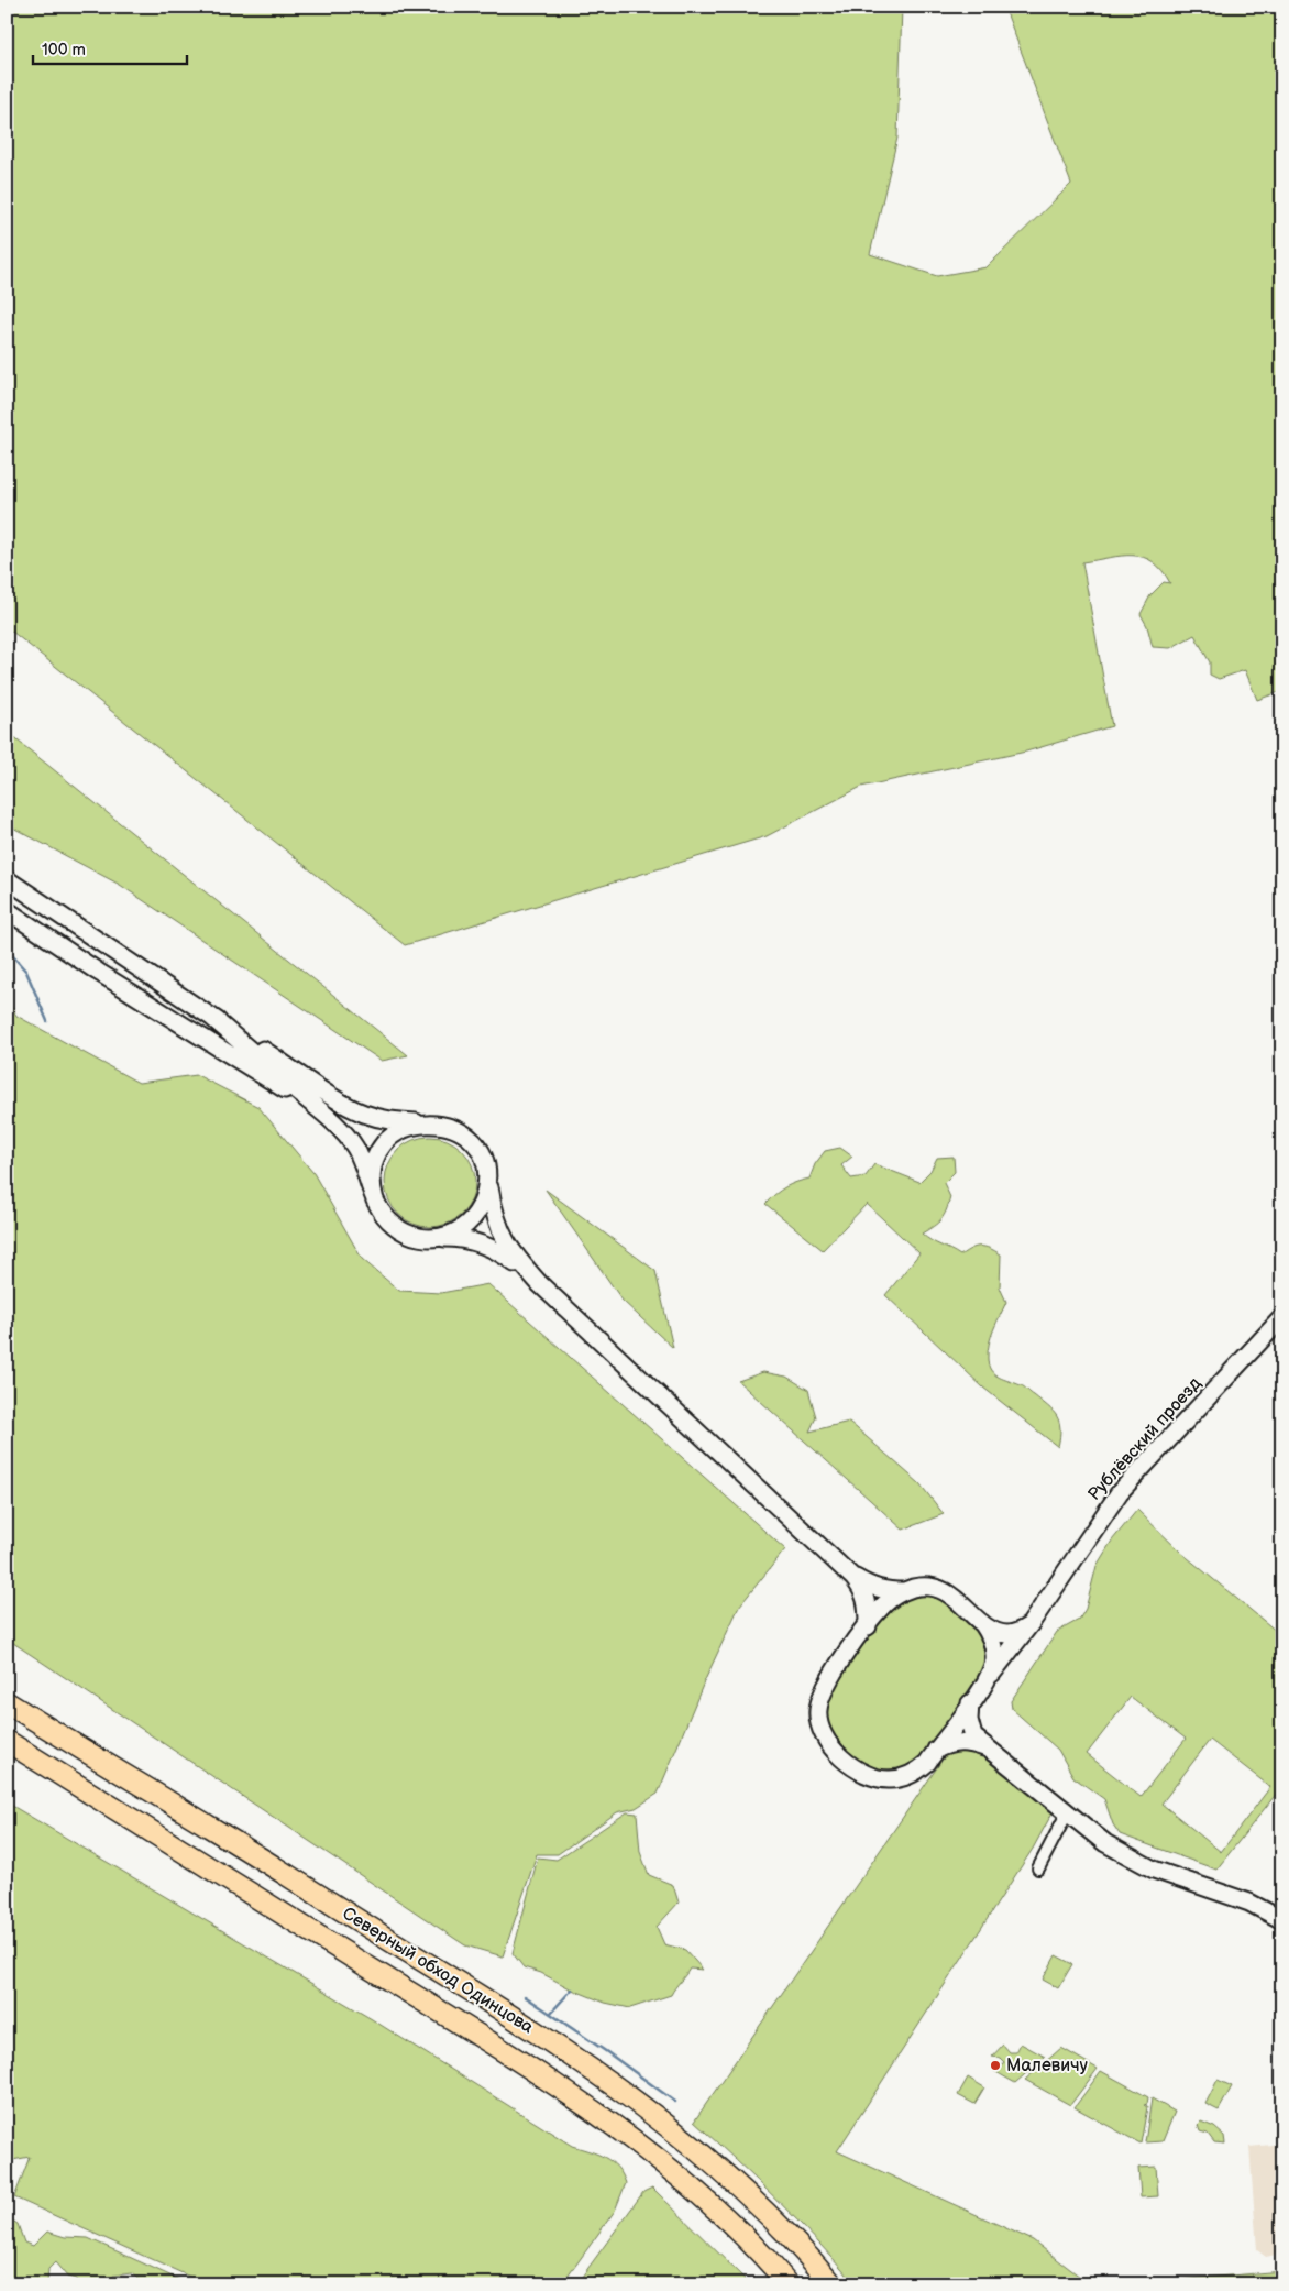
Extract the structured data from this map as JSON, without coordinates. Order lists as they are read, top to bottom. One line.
{"streets":{"highway":["Северный обход Одинцова"],"street":["Рублёвский проезд"]},"places":["Малевичу"],"scale_bar":"100 m"}
